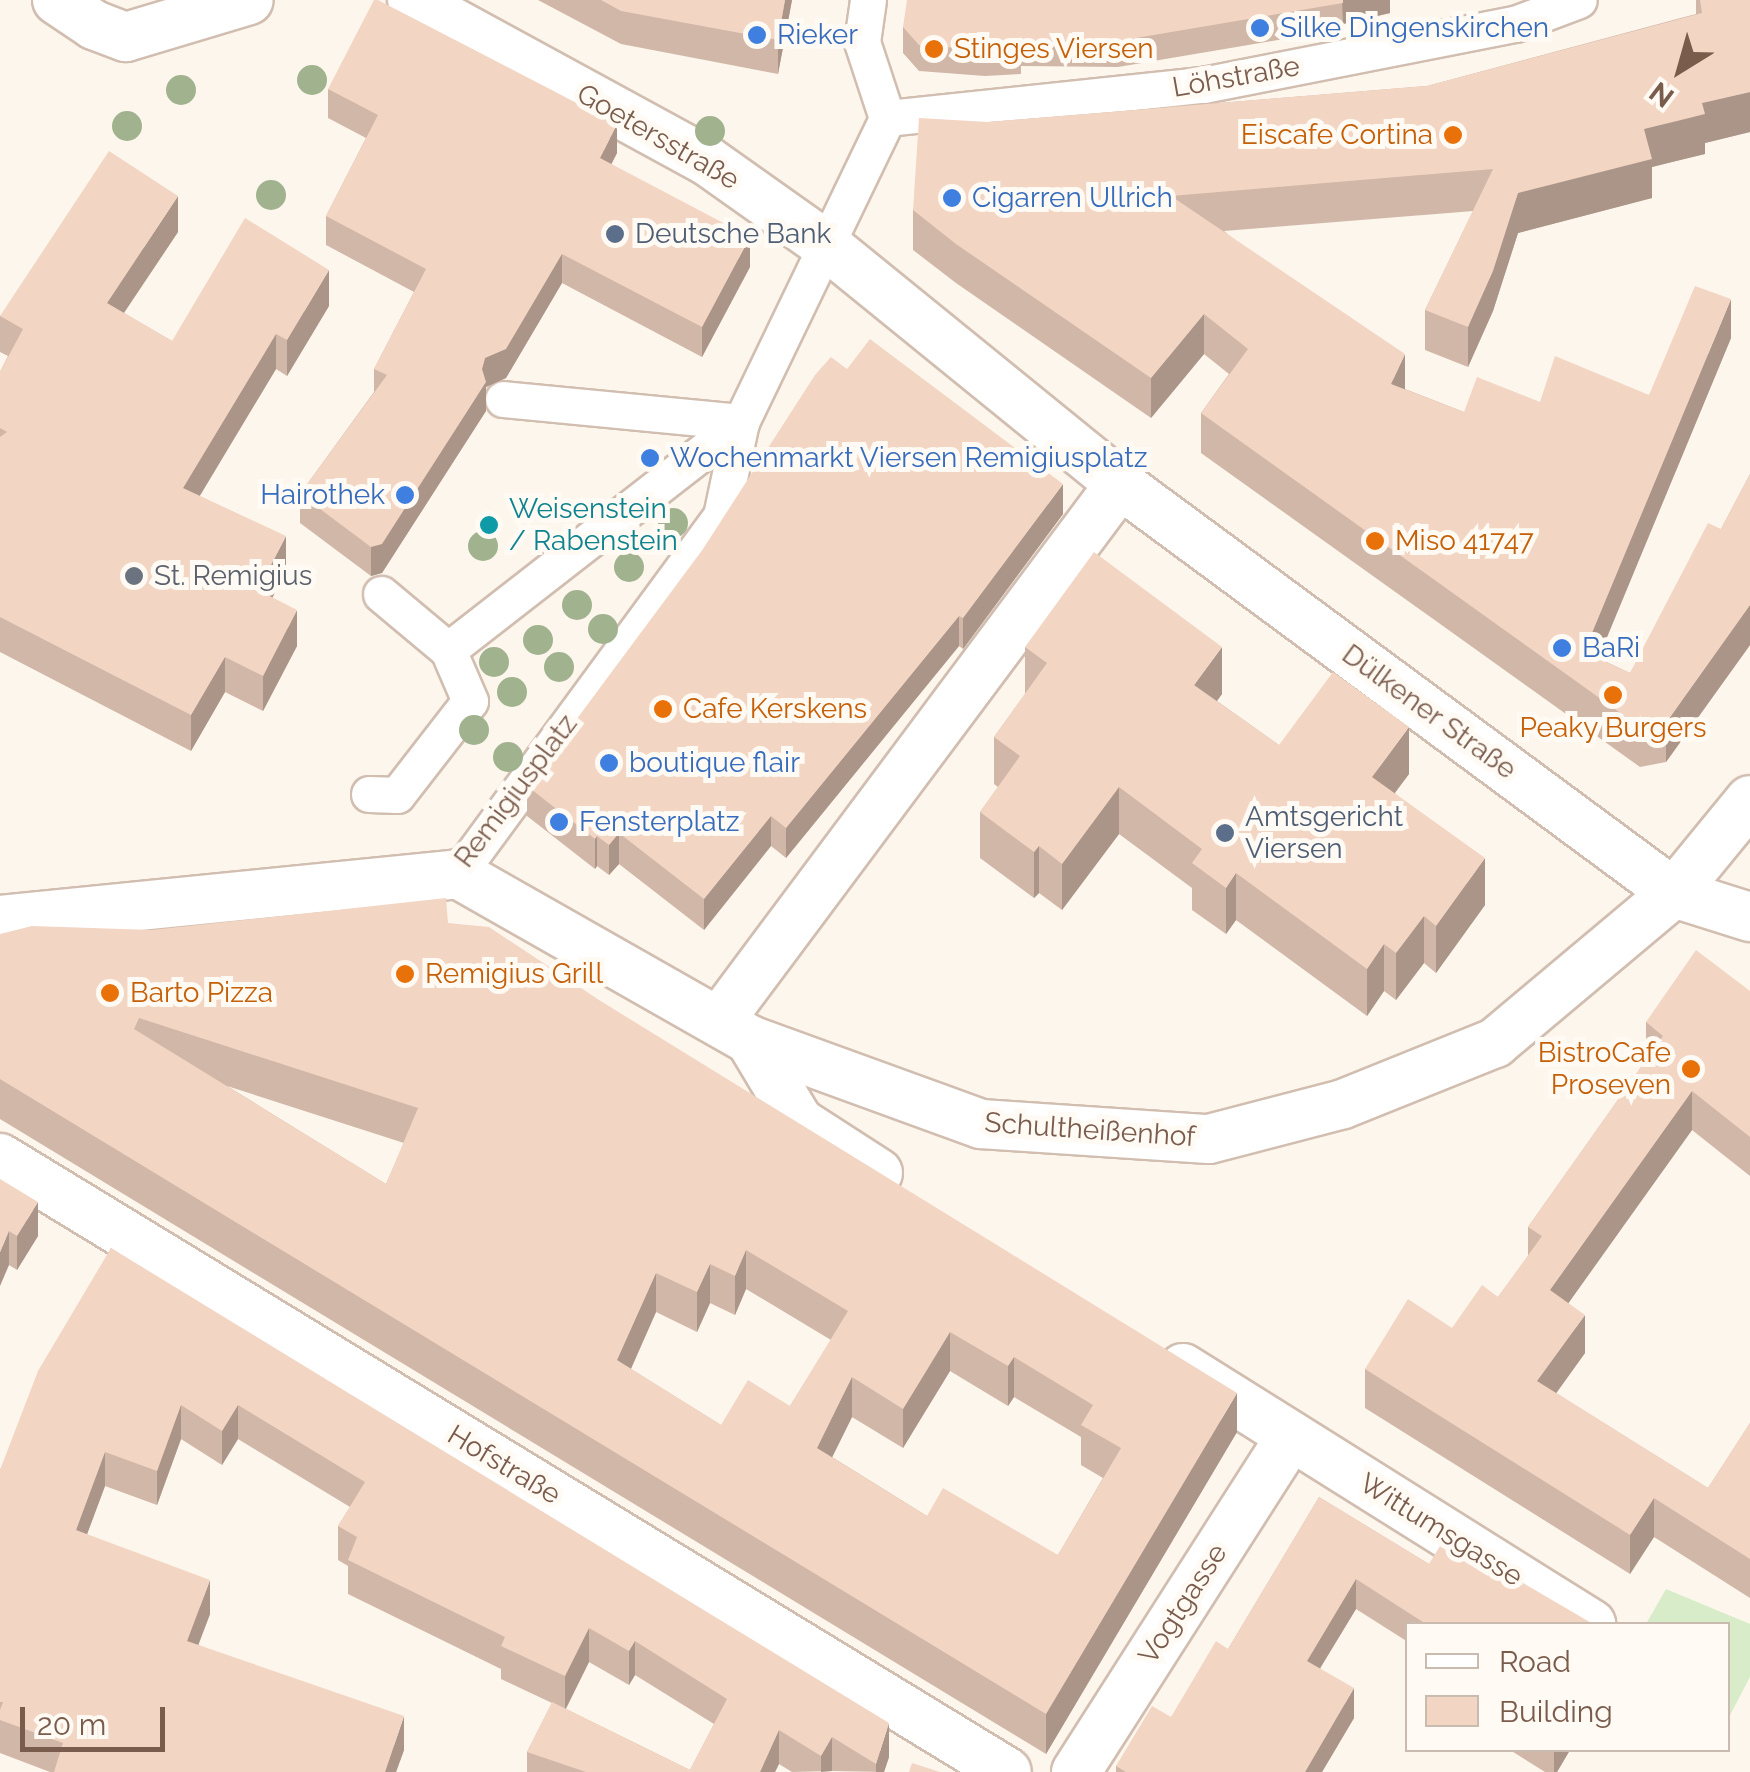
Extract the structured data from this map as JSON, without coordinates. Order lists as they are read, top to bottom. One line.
{"streets":{"street":["Löhstraße","Goetersstraße","Dülkener Straße","Remigiusplatz","Schultheißenhof","Hofstraße","Wittumsgasse","Vogtgasse"]},"crossings":[["Löhstraße","Remigiusplatz"],["Goetersstraße","Dülkener Straße"],["Goetersstraße","Remigiusplatz"],["Dülkener Straße","Schultheißenhof"],["Remigiusplatz","Schultheißenhof"],["Wittumsgasse","Vogtgasse"]],"places":["Silke Dingenskirchen","Rieker","Stinges Viersen","Eiscafe Cortina","Cigarren Ullrich","Deutsche Bank","Wochenmarkt Viersen Remigiusplatz","Hairothek","Weisenstein / Rabenstein","Miso 41747","St. Remigius","BaRi","Peaky Burgers","Cafe Kerskens","boutique flair","Fensterplatz","Amtsgericht Viersen","Remigius Grill","Barto Pizza","BistroCafe Proseven"],"legend":["Road","Building"],"scale_bar":"20 m","north":"bottom left"}
